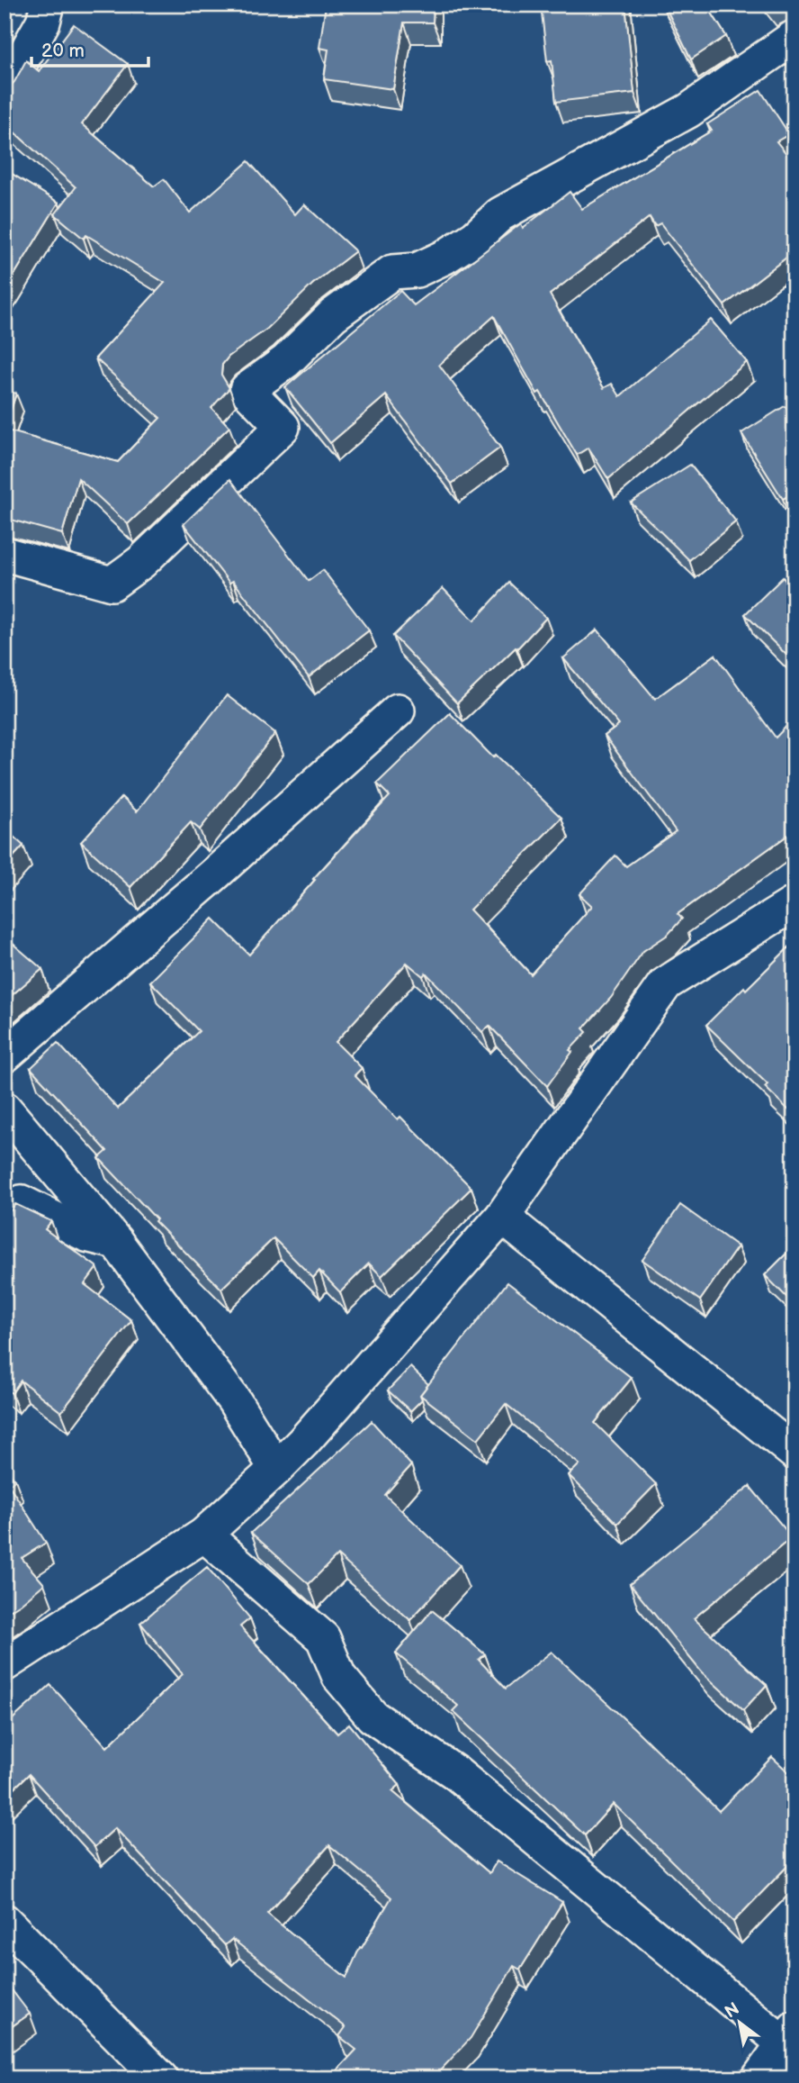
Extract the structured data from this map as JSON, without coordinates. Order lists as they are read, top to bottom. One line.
{"scale_bar":"20 m","north":"top left"}
